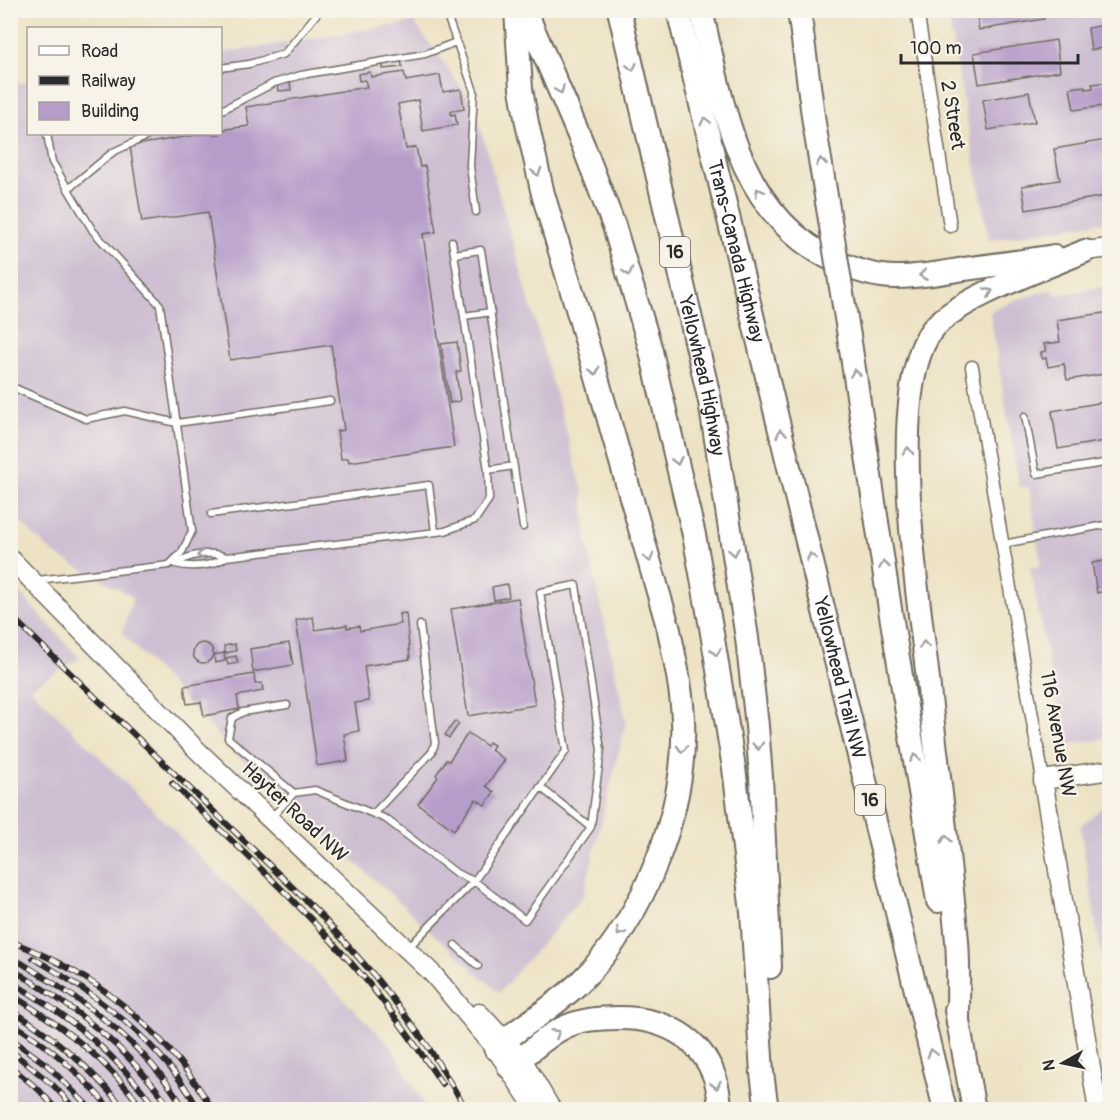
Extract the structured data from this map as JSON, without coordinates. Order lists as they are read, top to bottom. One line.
{"streets":{"highway":["Trans-Canada Highway","16","Yellowhead Highway","Yellowhead Trail NW"],"street":["2 Street","116 Avenue NW","Hayter Road NW"]},"crossings":[["Trans-Canada Highway","Yellowhead Trail NW"]],"legend":["Road","Railway","Building"],"scale_bar":"100 m","north":"left"}
